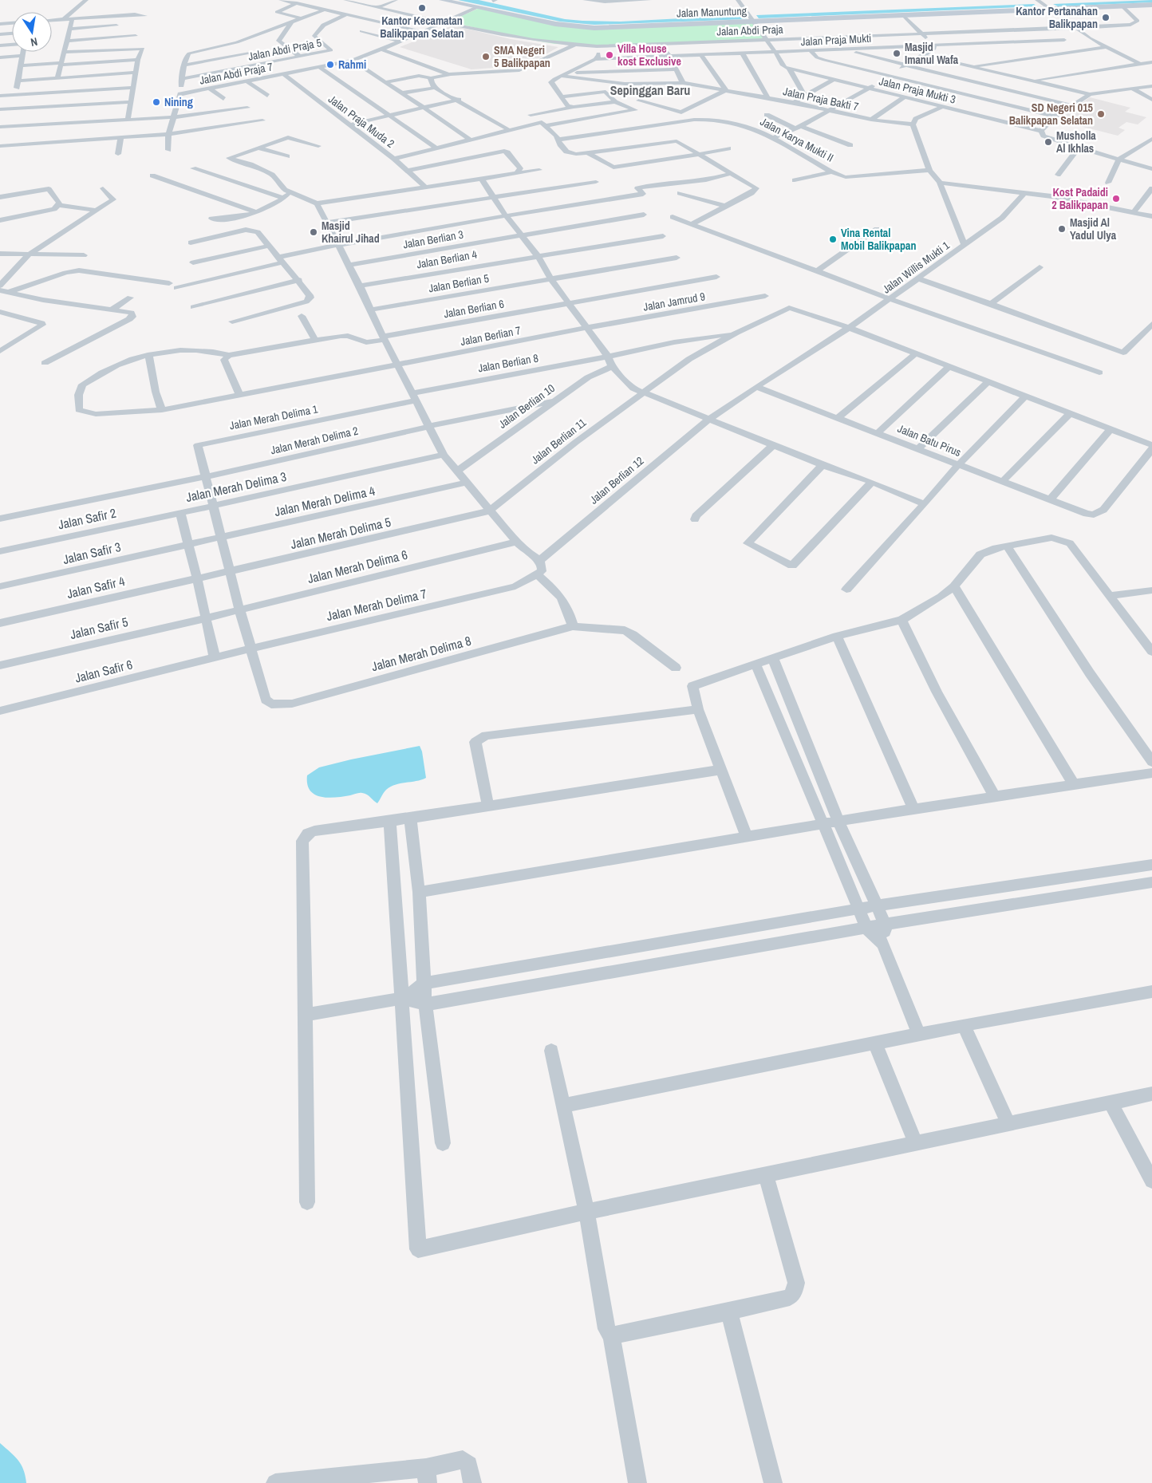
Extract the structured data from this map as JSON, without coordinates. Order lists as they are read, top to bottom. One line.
{"streets":{"street":["Jalan Manuntung","Jalan Abdi Praja","Jalan Praja Mukti","Jalan Abdi Praja 5","Jalan Abdi Praja 7","Jalan Praja Mukti 3","Jalan Praja Bakti 7","Jalan Praja Muda 2","Jalan Karya Mukti II","Jalan Berlian 3","Jalan Berlian 4","Jalan Willis Mukti 1","Jalan Berlian 5","Jalan Jamrud 9","Jalan Berlian 6","Jalan Berlian 7","Jalan Berlian 8","Jalan Berlian 10","Jalan Merah Delima 1","Jalan Merah Delima 2","Jalan Batu Pirus","Jalan Berlian 11","Jalan Berlian 12","Jalan Merah Delima 3","Jalan Merah Delima 4","Jalan Safir 2","Jalan Merah Delima 5","Jalan Safir 3","Jalan Merah Delima 6","Jalan Safir 4","Jalan Merah Delima 7","Jalan Safir 5","Jalan Merah Delima 8","Jalan Safir 6"]},"crossings":[["Jalan Manuntung","Jalan Abdi Praja"],["Jalan Manuntung","Jalan Abdi Praja 7"],["Jalan Abdi Praja","Jalan Abdi Praja 7"],["Jalan Abdi Praja 5","Jalan Praja Muda 2"],["Jalan Abdi Praja 7","Jalan Praja Muda 2"],["Jalan Praja Bakti 7","Jalan Willis Mukti 1"],["Jalan Karya Mukti II","Jalan Willis Mukti 1"],["Jalan Willis Mukti 1","Jalan Batu Pirus"],["Jalan Willis Mukti 1","Jalan Berlian 11"],["Jalan Willis Mukti 1","Jalan Berlian 12"],["Jalan Jamrud 9","Jalan Berlian 7"],["Jalan Berlian 6","Jalan Berlian 7"],["Jalan Berlian 8","Jalan Merah Delima 1"],["Jalan Berlian 8","Jalan Berlian 11"],["Jalan Berlian 10","Jalan Merah Delima 2"],["Jalan Merah Delima 1","Jalan Merah Delima 2"],["Jalan Merah Delima 1","Jalan Merah Delima 3"],["Jalan Merah Delima 1","Jalan Merah Delima 4"],["Jalan Merah Delima 1","Jalan Merah Delima 5"],["Jalan Merah Delima 1","Jalan Merah Delima 6"],["Jalan Merah Delima 1","Jalan Merah Delima 7"],["Jalan Merah Delima 1","Jalan Merah Delima 8"],["Jalan Batu Pirus","Jalan Berlian 12"],["Jalan Berlian 11","Jalan Merah Delima 5"],["Jalan Merah Delima 3","Jalan Merah Delima 4"],["Jalan Merah Delima 3","Jalan Safir 2"],["Jalan Merah Delima 3","Jalan Merah Delima 5"],["Jalan Merah Delima 3","Jalan Safir 3"],["Jalan Merah Delima 3","Jalan Merah Delima 6"],["Jalan Merah Delima 3","Jalan Safir 4"],["Jalan Merah Delima 3","Jalan Merah Delima 7"],["Jalan Merah Delima 3","Jalan Safir 5"],["Jalan Merah Delima 3","Jalan Safir 6"],["Jalan Merah Delima 4","Jalan Safir 3"],["Jalan Merah Delima 5","Jalan Safir 4"],["Jalan Merah Delima 6","Jalan Safir 5"],["Jalan Merah Delima 7","Jalan Merah Delima 8"],["Jalan Merah Delima 7","Jalan Safir 6"]],"districts":["Sepinggan Baru"],"places":["Kantor Kecamatan Balikpapan Selatan","Kantor Pertanahan Balikpapan","Masjid Imanul Wafa","Villa House kost Exclusive","SMA Negeri 5 Balikpapan","Rahmi","Nining","SD Negeri 015 Balikpapan Selatan","Musholla Al Ikhlas","Kost Padaidi 2 Balikpapan","Masjid Al Yadul Ulya","Masjid Khairul Jihad","Vina Rental Mobil Balikpapan"],"north":"bottom"}
